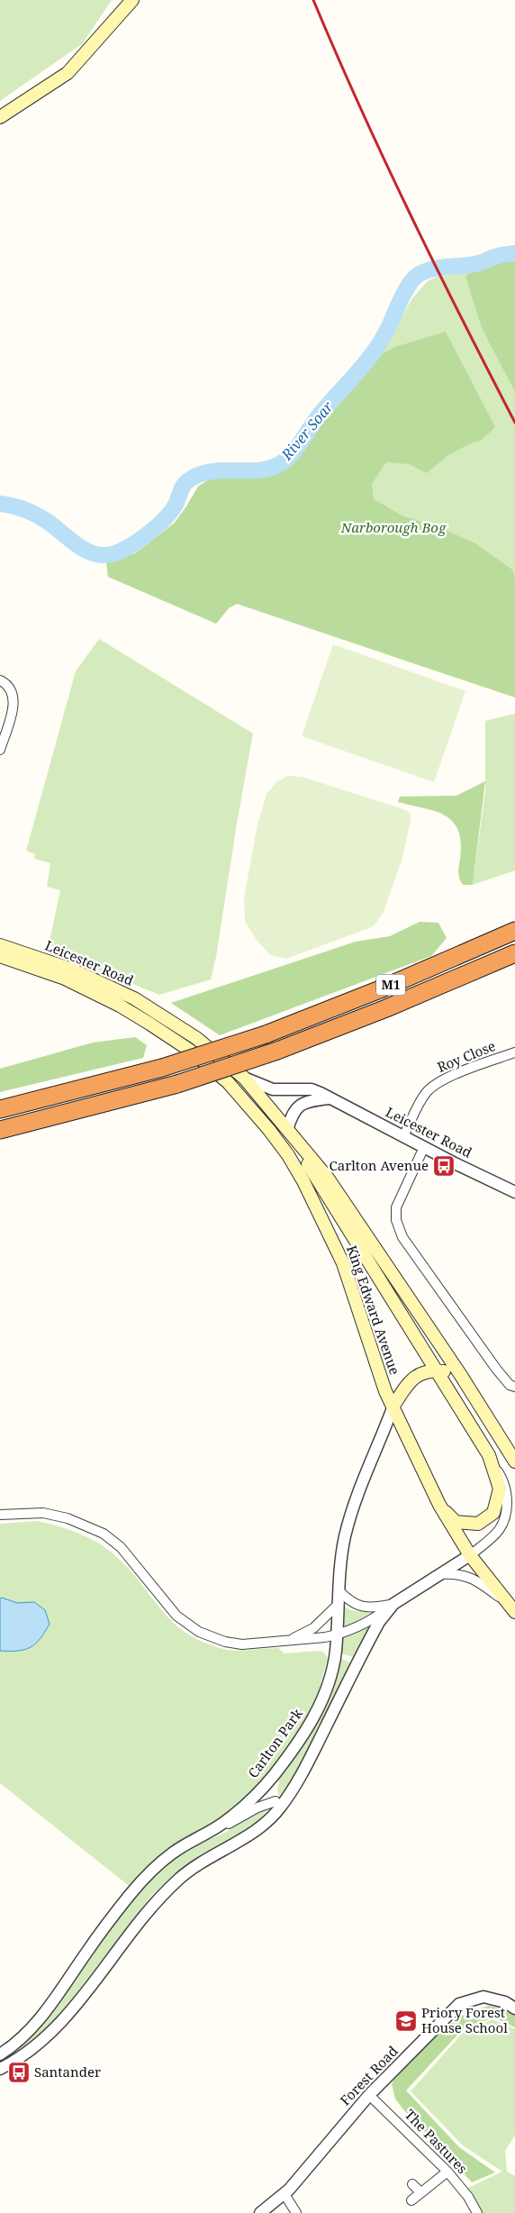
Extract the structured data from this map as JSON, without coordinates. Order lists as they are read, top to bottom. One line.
{"streets":{"highway":["M1"],"main road":["Leicester Road","King Edward Avenue"],"street":["Roy Close","Carlton Park","Forest Road","The Pastures"]},"crossings":[["Leicester Road","Roy Close"],["Leicester Road","King Edward Avenue"],["King Edward Avenue","Carlton Park"],["Forest Road","The Pastures"]],"water":["River Soar"],"parks":["Narborough Bog"],"places":{"bus stop":["Carlton Avenue","Santander"],"school or university":["Priory Forest House School"]}}
